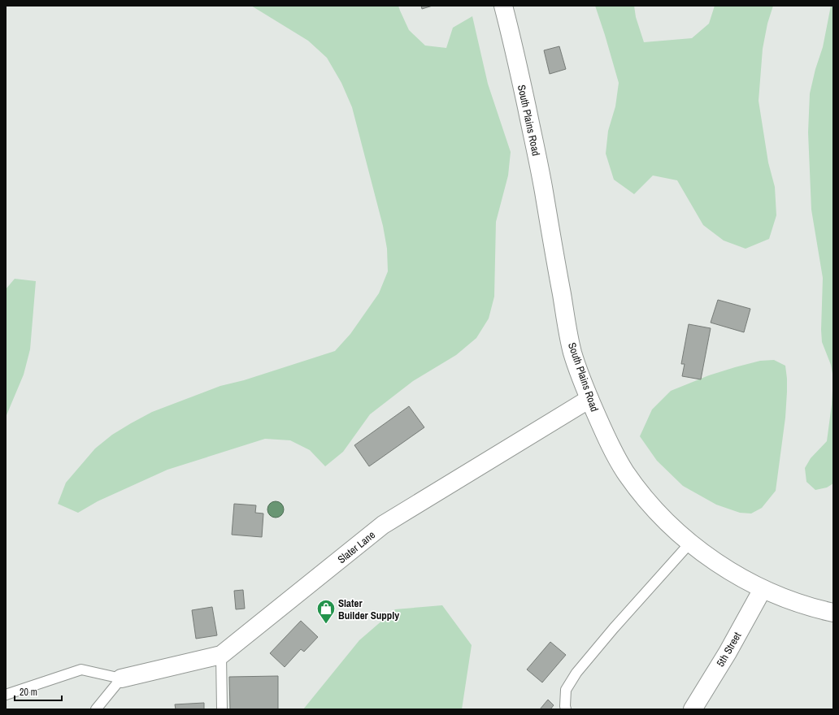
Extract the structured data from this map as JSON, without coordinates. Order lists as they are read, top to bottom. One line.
{"streets":{"main road":["South Plains Road","Slater Lane","5th Street"]},"crossings":[["South Plains Road","Slater Lane"],["South Plains Road","5th Street"]],"places":{"shop":["Slater Builder Supply"]},"scale_bar":"20 m"}
